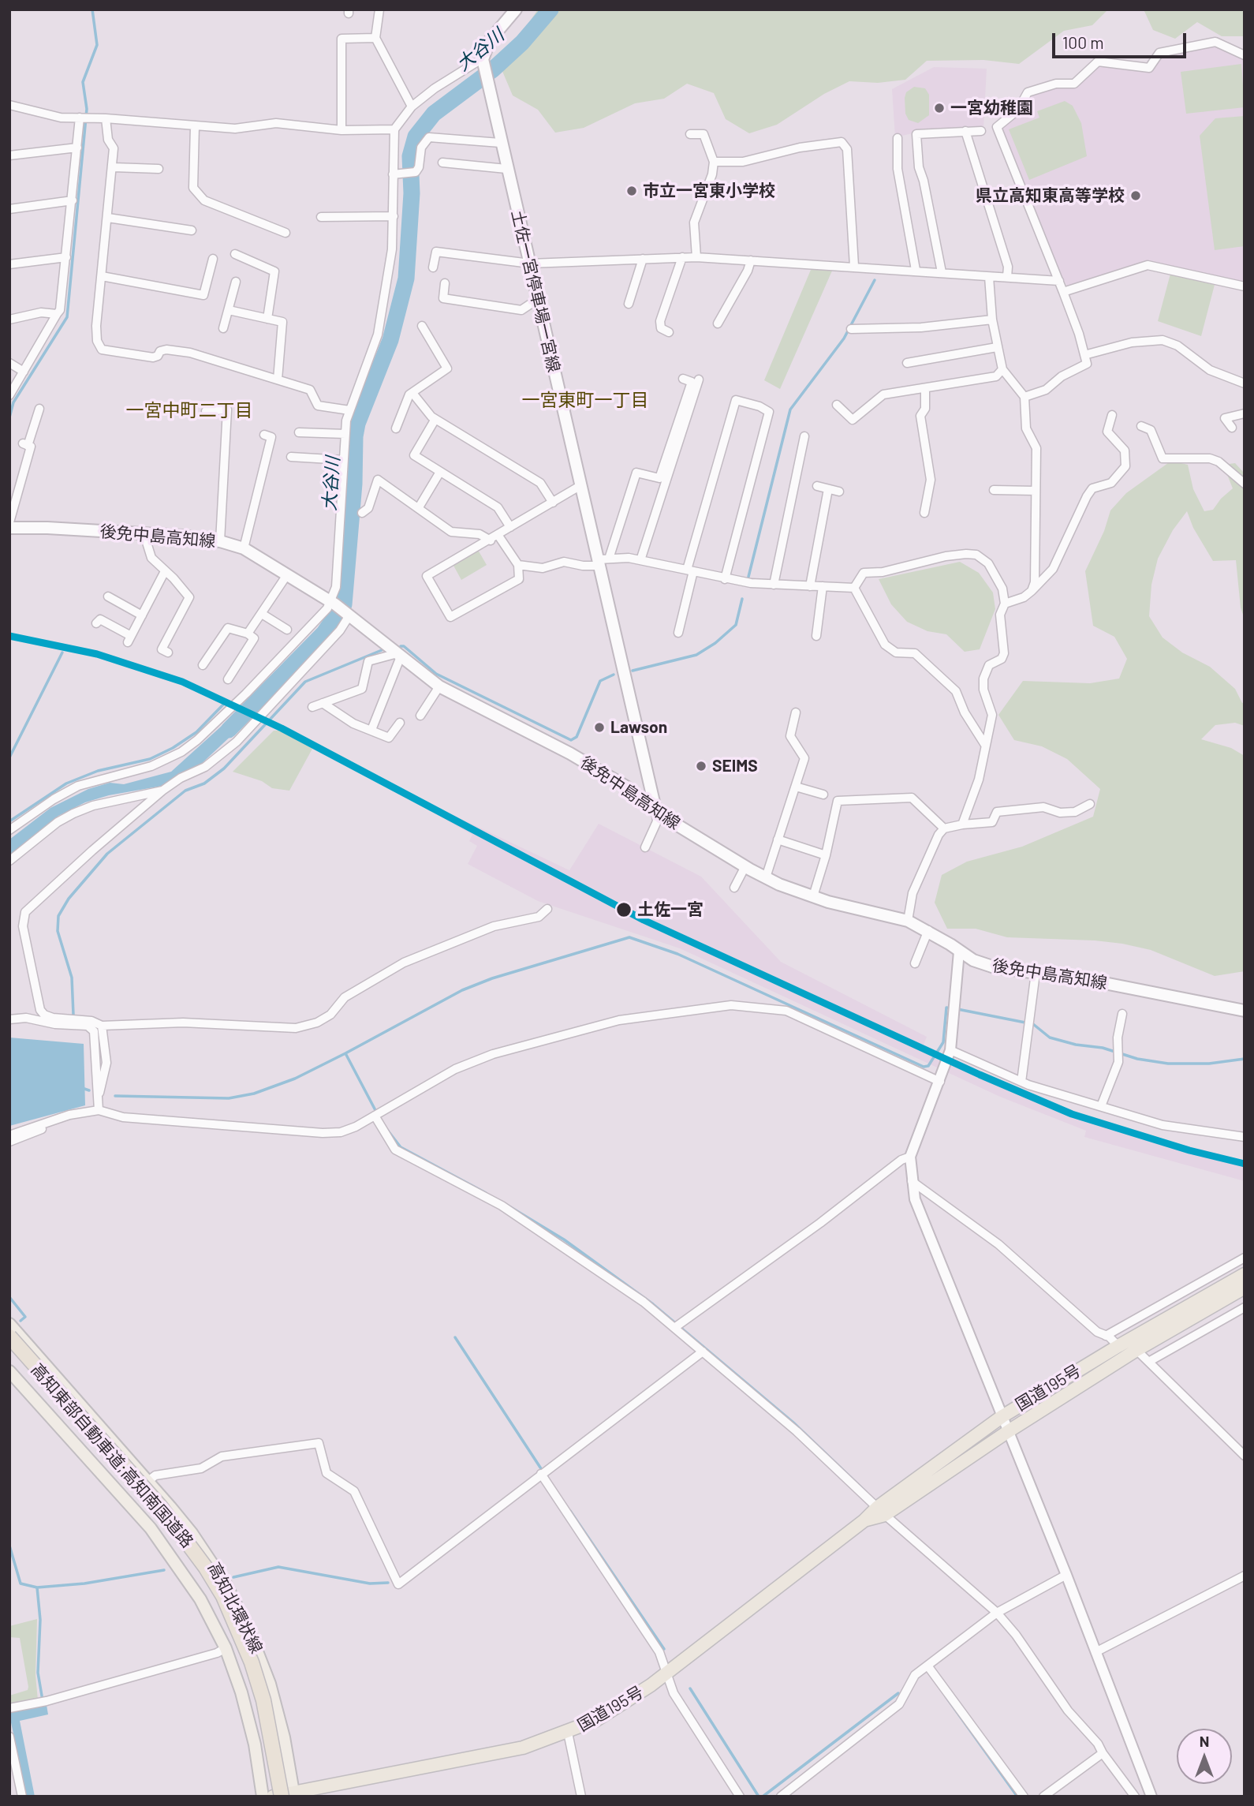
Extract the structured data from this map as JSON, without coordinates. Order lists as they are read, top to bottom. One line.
{"streets":{"highway":["国道195号","高知東部自動車道;高知南国道路"],"main road":["土佐一宮停車場一宮線","後免中島高知線","高知北環状線"]},"crossings":[["土佐一宮停車場一宮線","後免中島高知線"],["国道195号","高知東部自動車道;高知南国道路"],["国道195号","高知北環状線"],["高知東部自動車道;高知南国道路","高知北環状線"]],"districts":["一宮東町一丁目","一宮中町二丁目"],"water":["大谷川"],"places":["一宮幼稚園","市立一宮東小学校","県立高知東高等学校","Lawson","SEIMS","土佐一宮"],"scale_bar":"100 m","north":"top"}
